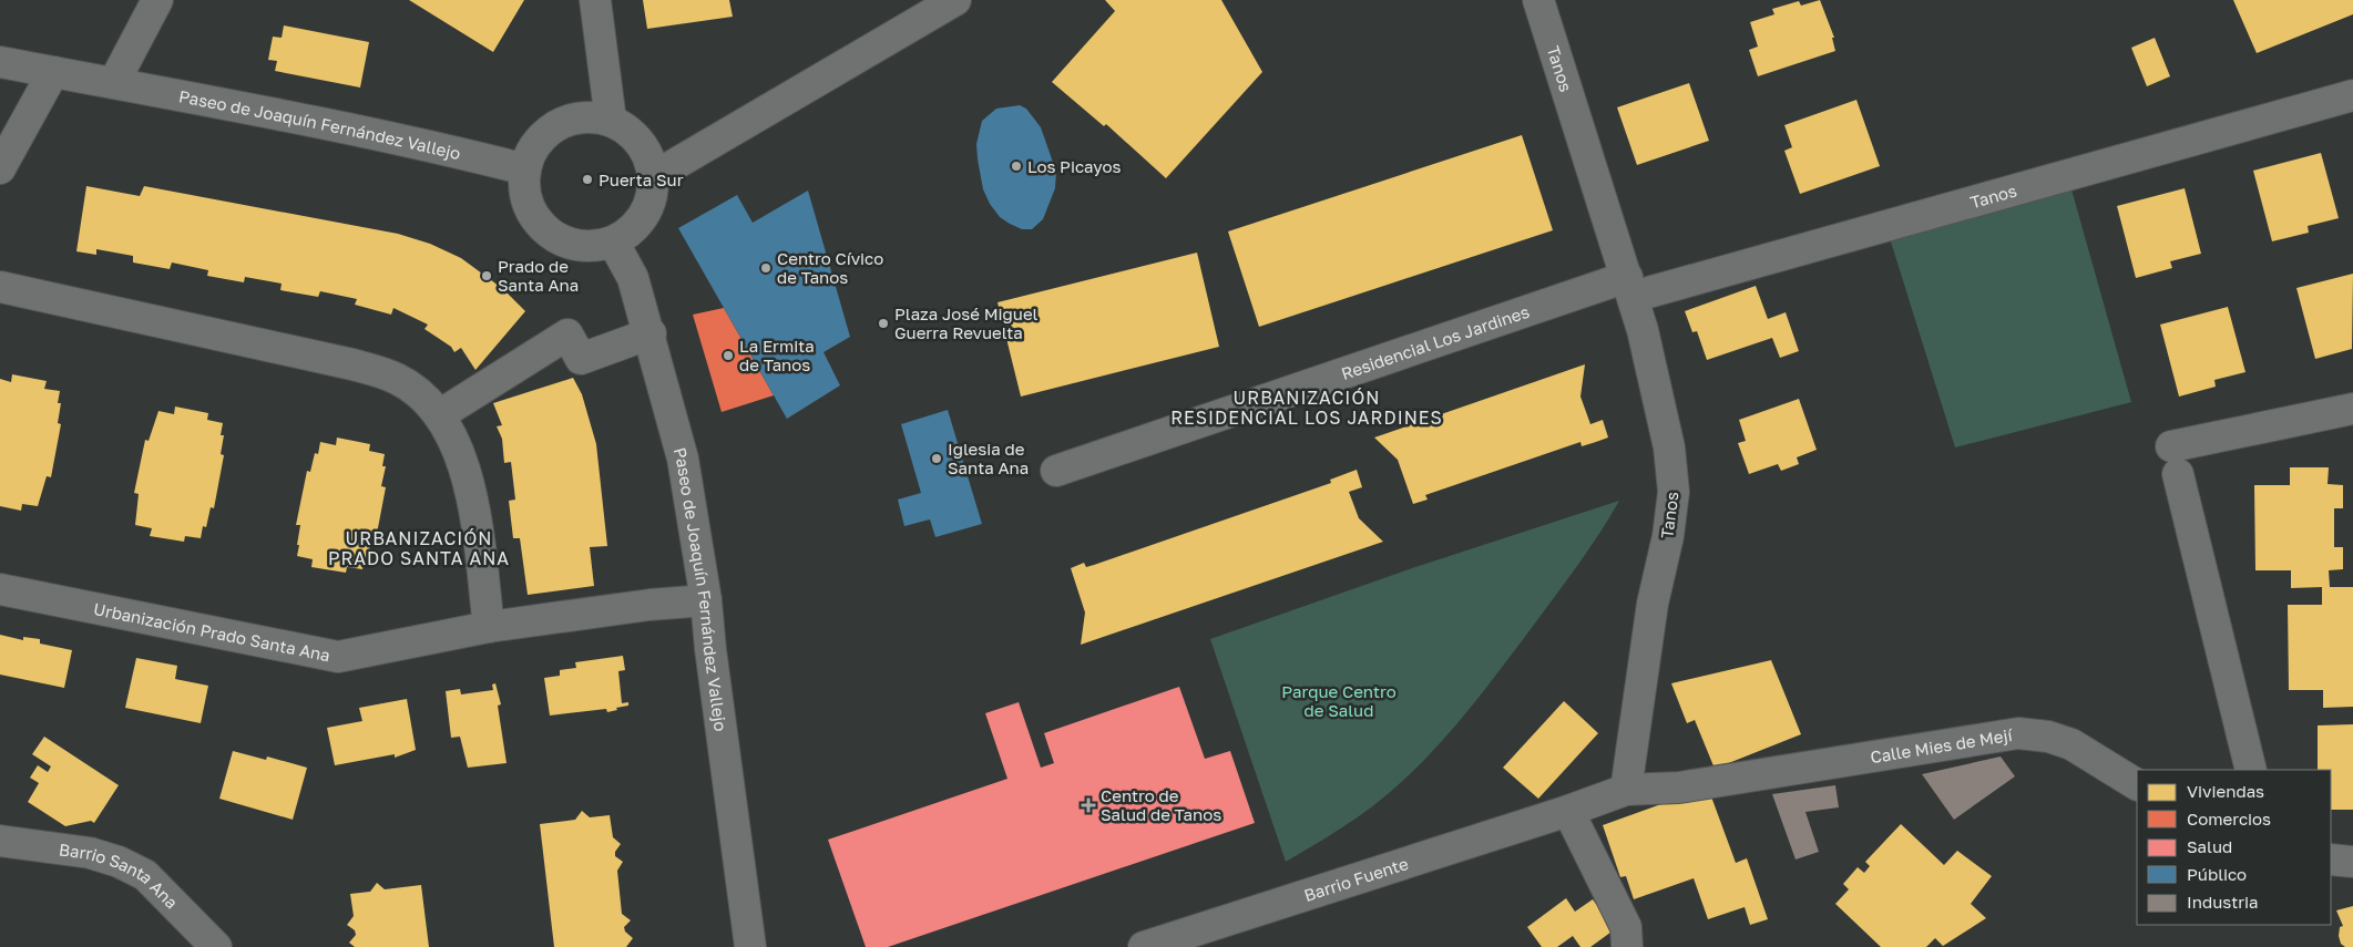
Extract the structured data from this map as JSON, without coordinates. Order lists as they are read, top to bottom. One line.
{"streets":{"street":["Tanos","Paseo de Joaquín Fernández Vallejo","Residencial Los Jardines","Urbanización Prado Santa Ana","Calle Mies de Mejí","Barrio Santa Ana","Barrio Fuente"]},"crossings":[["Tanos","Residencial Los Jardines"],["Tanos","Calle Mies de Mejí"],["Paseo de Joaquín Fernández Vallejo","Urbanización Prado Santa Ana"]],"districts":["URBANIZACIÓN RESIDENCIAL LOS JARDINES","URBANIZACIÓN PRADO SANTA ANA"],"parks":["Parque Centro de Salud"],"places":{"other":["Los Picayos","Puerta Sur","Centro Cívico de Tanos","Prado de Santa Ana","Plaza José Miguel Guerra Revuelta","La Ermita de Tanos","Iglesia de Santa Ana"],"health":["Centro de Salud de Tanos"]},"legend":["Viviendas","Comercios","Salud","Público","Industria"]}
